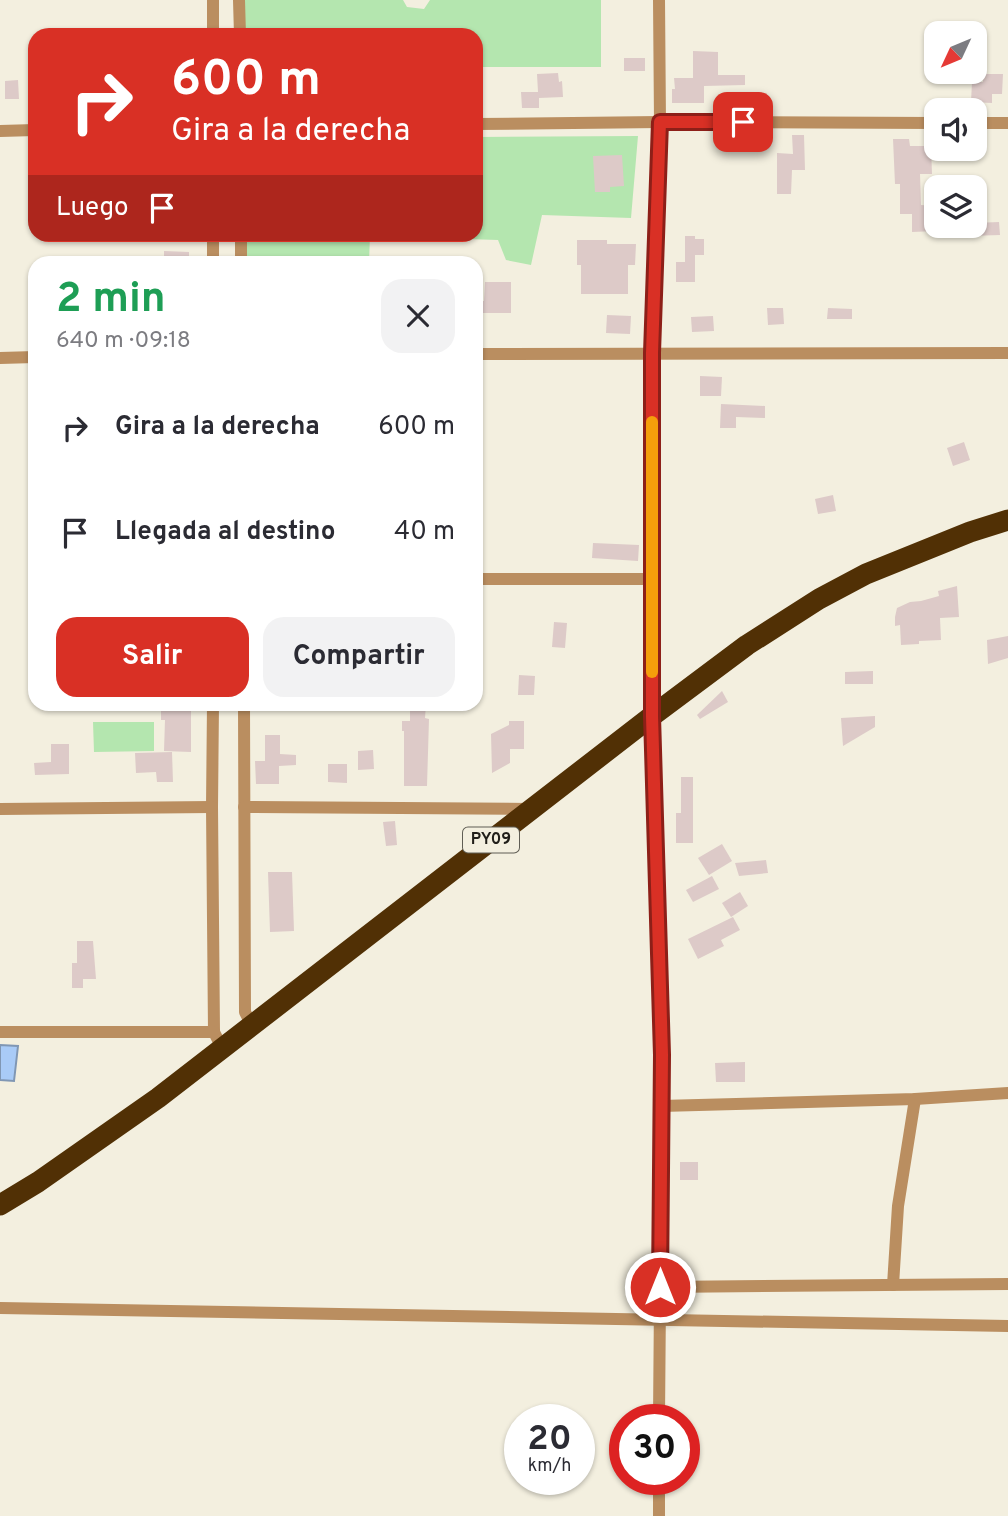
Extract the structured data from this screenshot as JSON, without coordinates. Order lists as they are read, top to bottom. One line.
{"streets":{"highway":["PY09"]},"north":"bottom left","page":{"turn":["600 m","Gira a la derecha"],"then":"Luego","heading":["2 min","640 m · 09:18"],"list":[{"name":"Gira a la derecha","value":"600 m"},{"name":"Llegada al destino","value":"40 m"}],"buttons":["Salir","Compartir"],"speed":"20 km/h","limit":"30"}}
